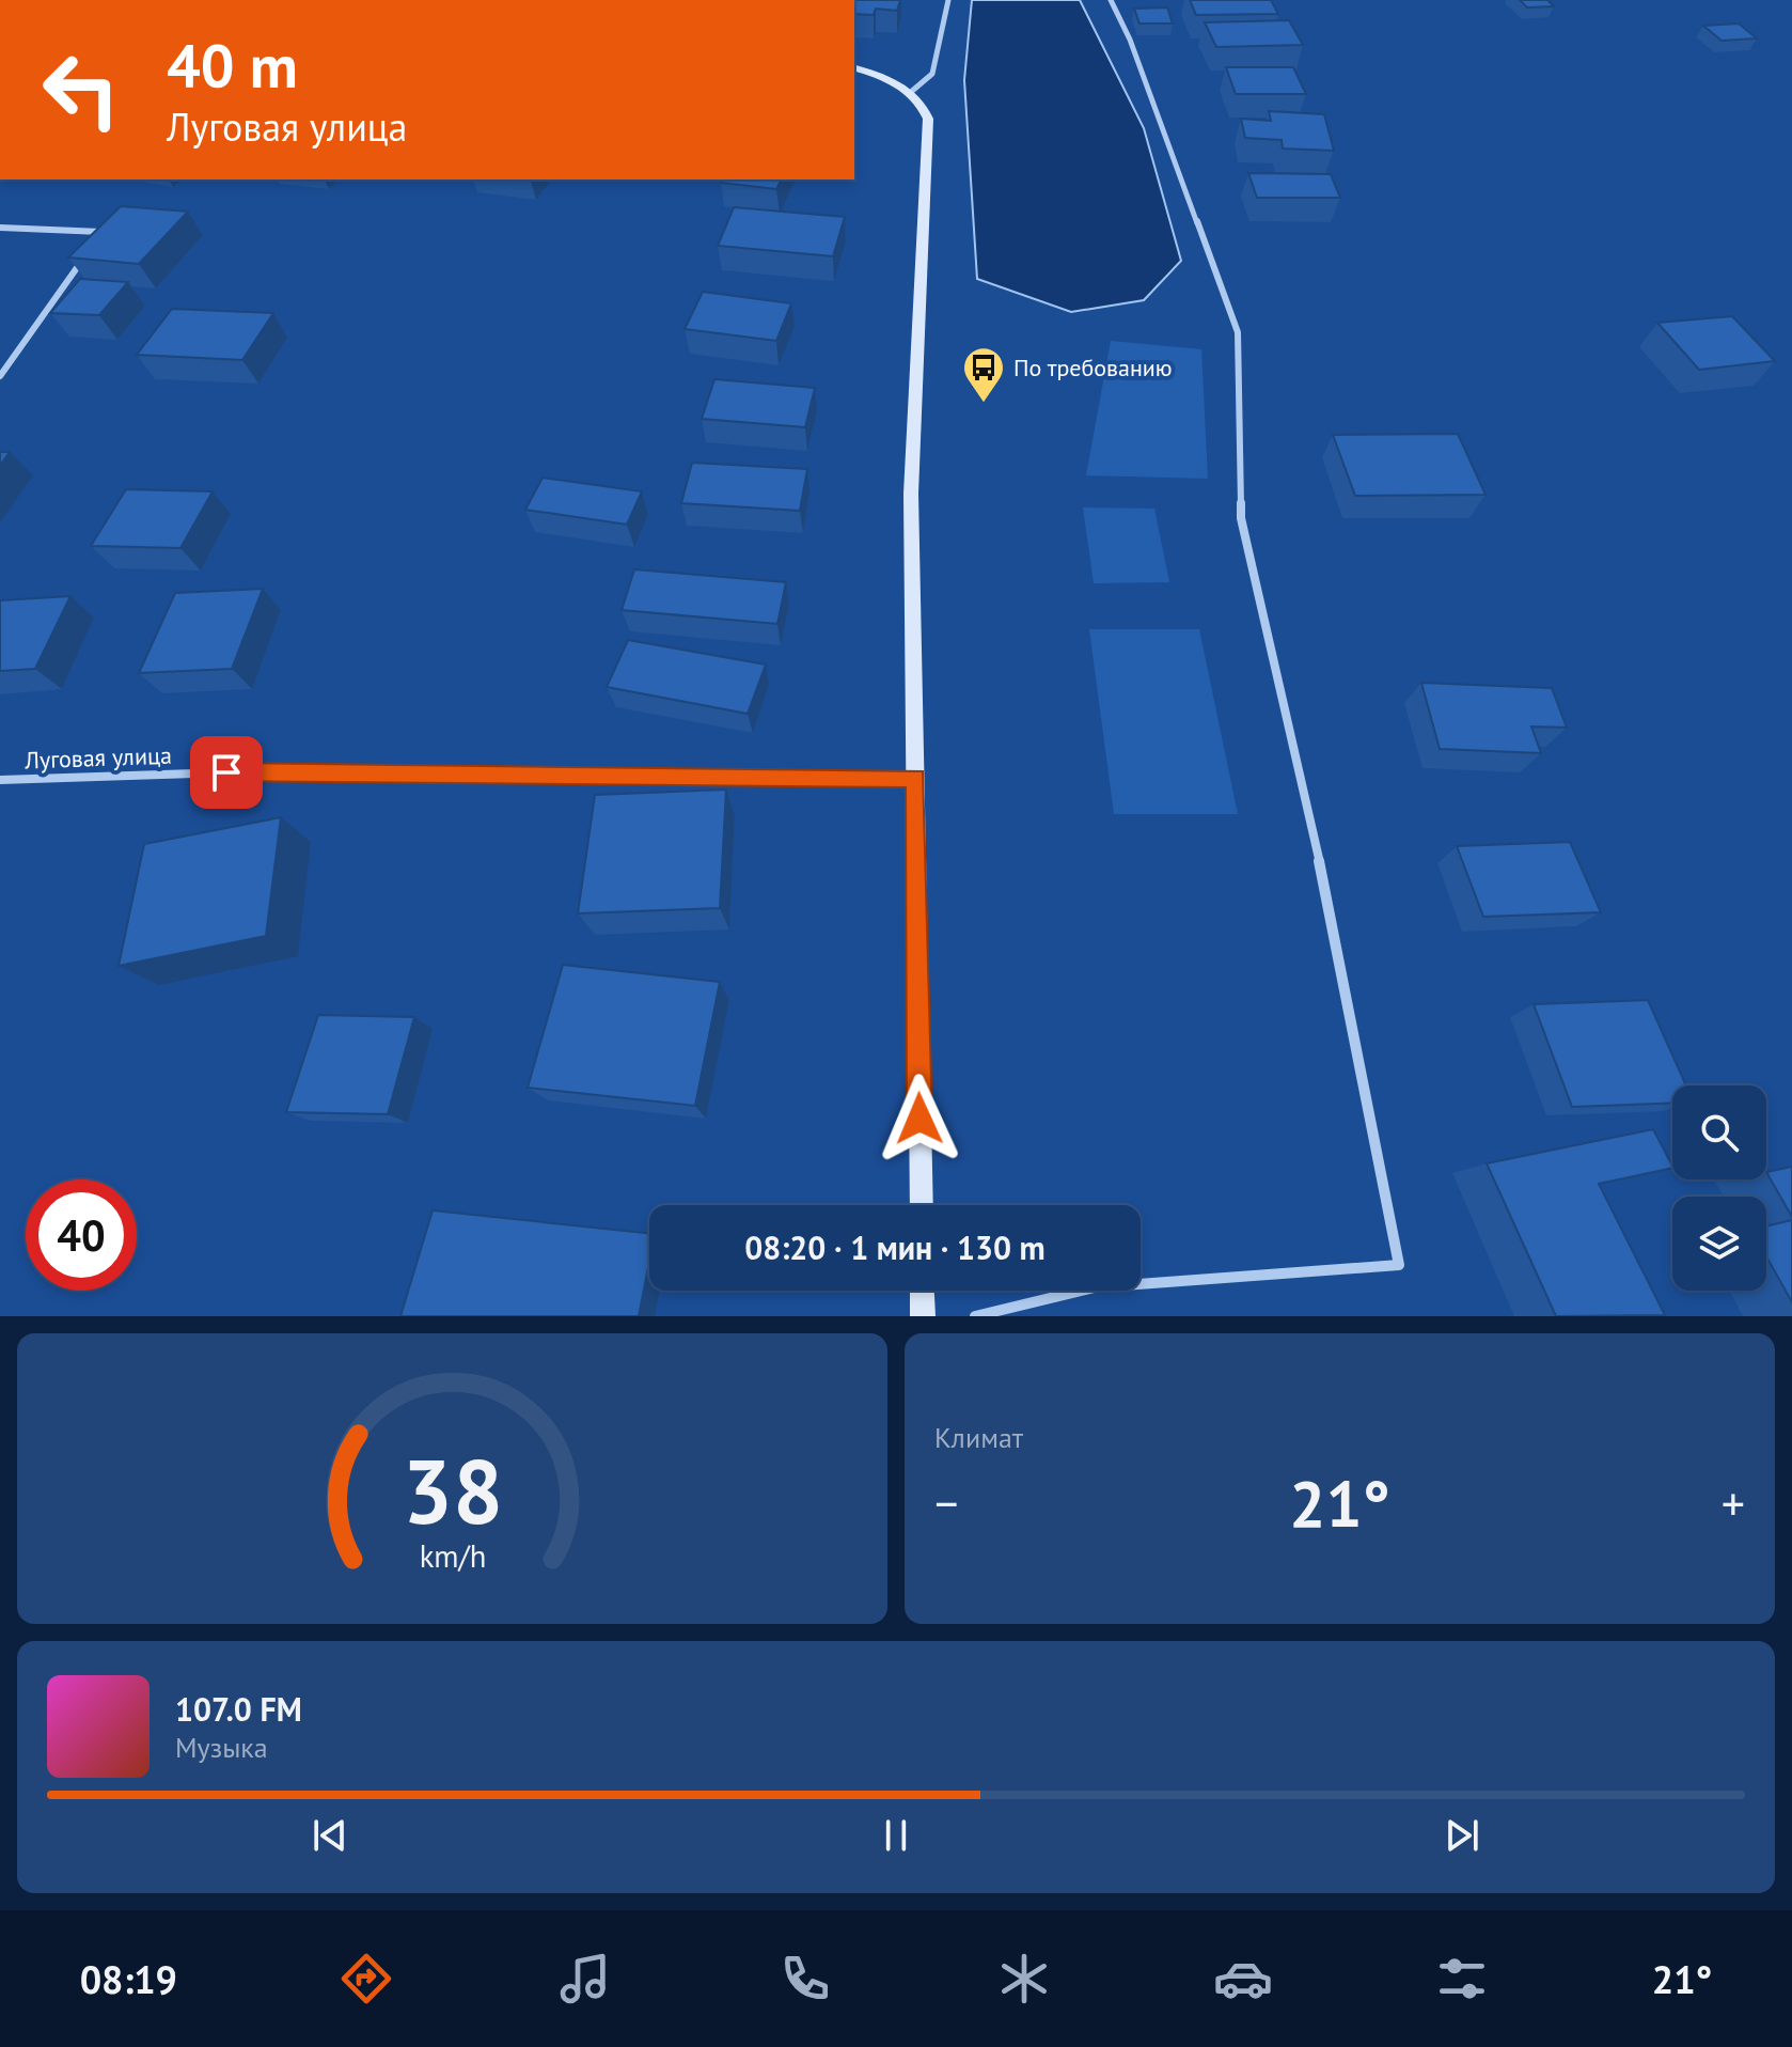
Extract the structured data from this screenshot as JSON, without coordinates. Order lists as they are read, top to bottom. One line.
{"streets":{"street":["Луговая улица"]},"places":{"bus stop":["По требованию"]},"page":{"turn":["40 m","Луговая улица"],"limit":"40","trip":"08:20 · 1 мин · 130 m","tile":"Климат","heat":["−","21°","+"],"song":["107.0 FM","Музыка"],"tabs":["08:19","21°"],"gauge":["38","km/h"]}}
